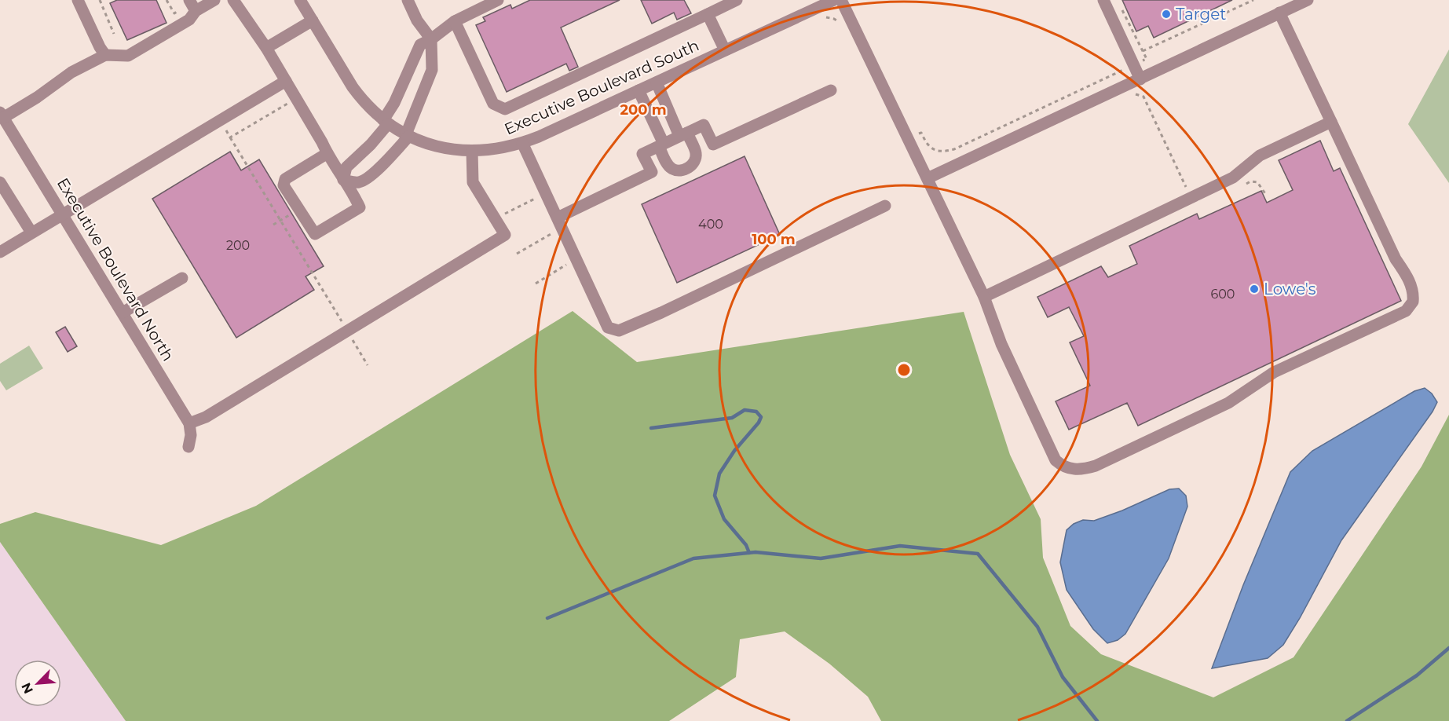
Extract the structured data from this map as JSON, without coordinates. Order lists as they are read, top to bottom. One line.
{"streets":{"street":["Executive Boulevard South","Executive Boulevard North"]},"places":["Target","Lowe's"],"house_numbers":["400","200","600"],"north":"bottom left","rings":["200 m","100 m"]}
